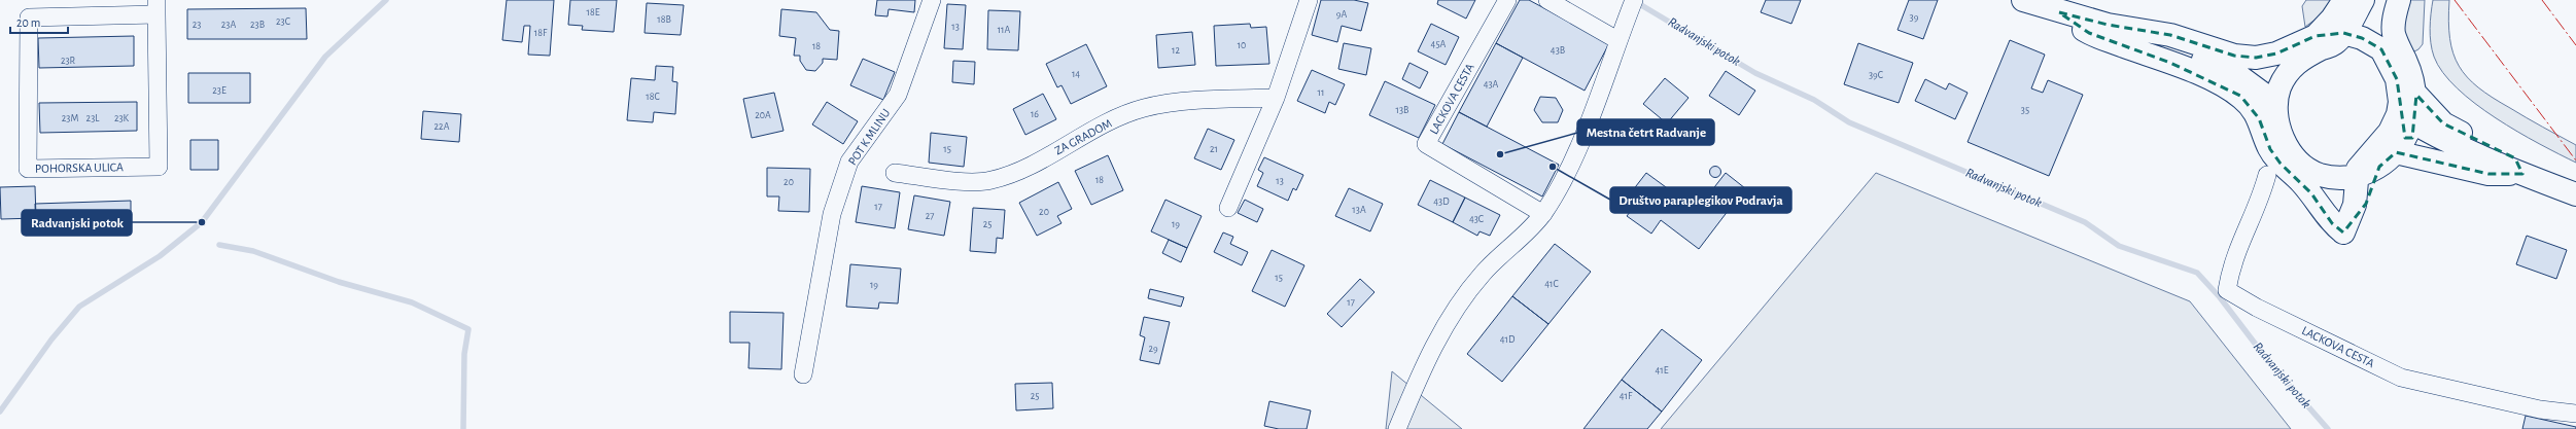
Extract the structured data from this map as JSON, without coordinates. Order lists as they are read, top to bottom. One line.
{"streets":{"street":["LACKOVA CESTA","POT K MLINU","ZA GRADOM","POHORSKA ULICA"]},"water":["Radvanjski potok"],"places":["Mestna četrt Radvanje","Društvo paraplegikov Podravja","Radvanjski potok"],"house_numbers":["18E","9A","39","18B","23C","23","23A","23B","13","11A","18F","45A","10","18","12","43B","23R","14","39C","43A","23E","11","18C","13B","35","16","20A","23M","23L","23K","22A","15","21","18","13","20","43D","17","13A","20","27","43C","25","19","15","41C","19","17","41D","29","41E","25","41F"],"scale_bar":"20 m"}
